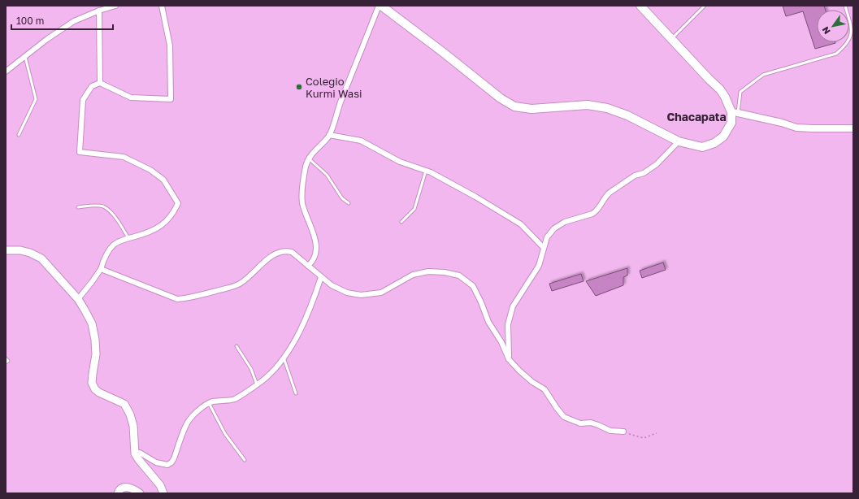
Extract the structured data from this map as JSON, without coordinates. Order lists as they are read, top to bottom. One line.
{"districts":["Chacapata"],"places":["Colegio Kurmi Wasi"],"scale_bar":"100 m","north":"bottom left"}
